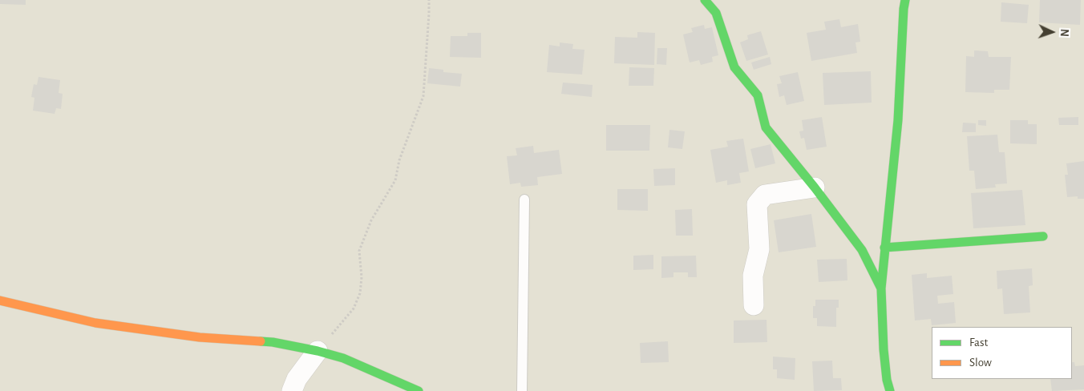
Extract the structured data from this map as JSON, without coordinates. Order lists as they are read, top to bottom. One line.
{"legend":["Fast","Slow"],"north":"right"}
